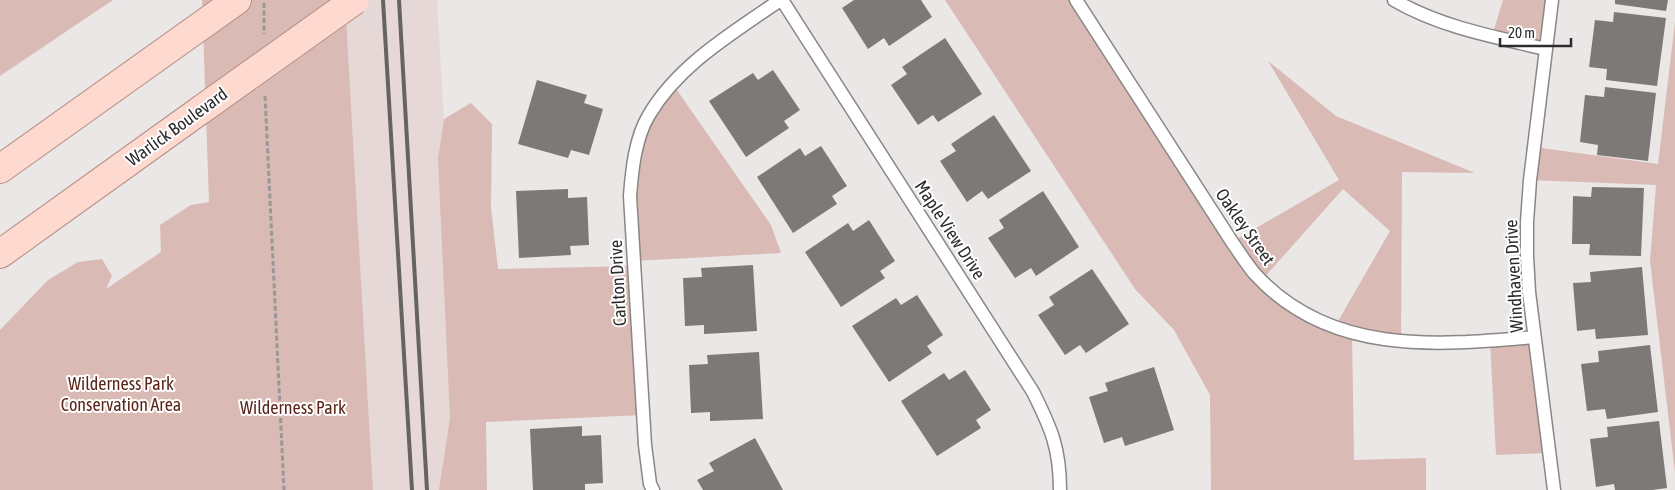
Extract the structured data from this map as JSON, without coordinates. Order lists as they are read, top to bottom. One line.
{"streets":{"main road":["Warlick Boulevard"],"lane":["Oakley Street","Maple View Drive","Windhaven Drive","Carlton Drive"]},"crossings":[["Oakley Street","Windhaven Drive"],["Maple View Drive","Carlton Drive"]],"parks":["Wilderness Park Conservation Area","Wilderness Park"],"scale_bar":"20 m"}
